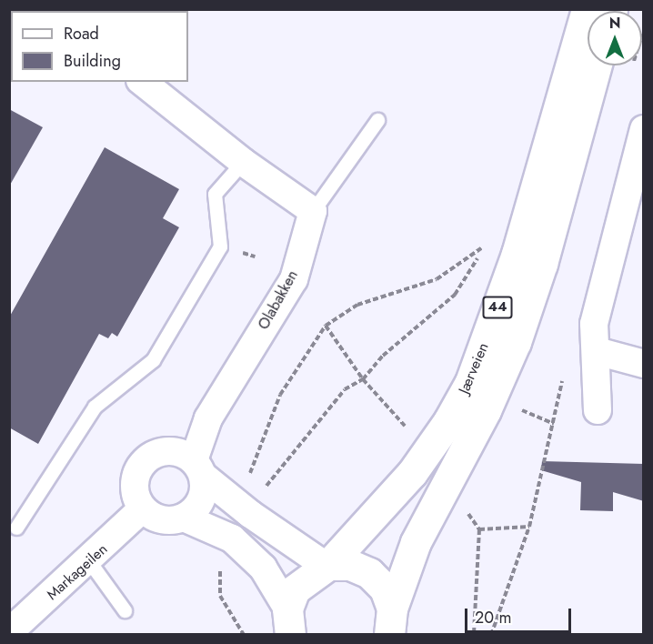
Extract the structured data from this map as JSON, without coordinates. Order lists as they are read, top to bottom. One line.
{"streets":{"main road":["44","Jærveien"],"street":["Olabakken","Markageilen"]},"crossings":[["Olabakken","Markageilen"],["44","Jærveien"]],"legend":["Road","Building"],"scale_bar":"20 m","north":"top"}
